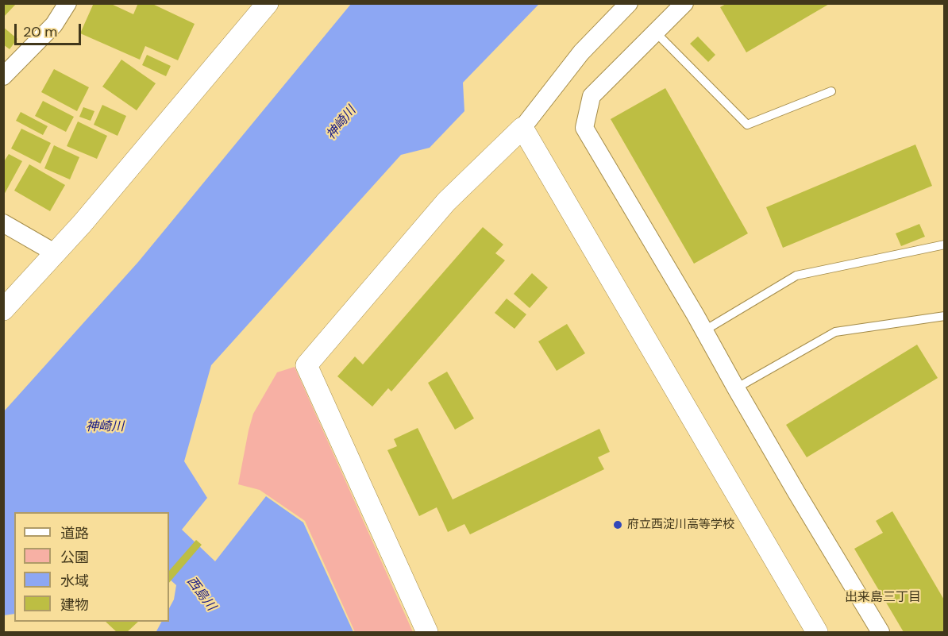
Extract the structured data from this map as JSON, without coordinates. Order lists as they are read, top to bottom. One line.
{"districts":["出来島三丁目"],"water":["神崎川","西島川"],"places":["府立西淀川高等学校"],"legend":["道路","公園","水域","建物"],"scale_bar":"20 m"}
